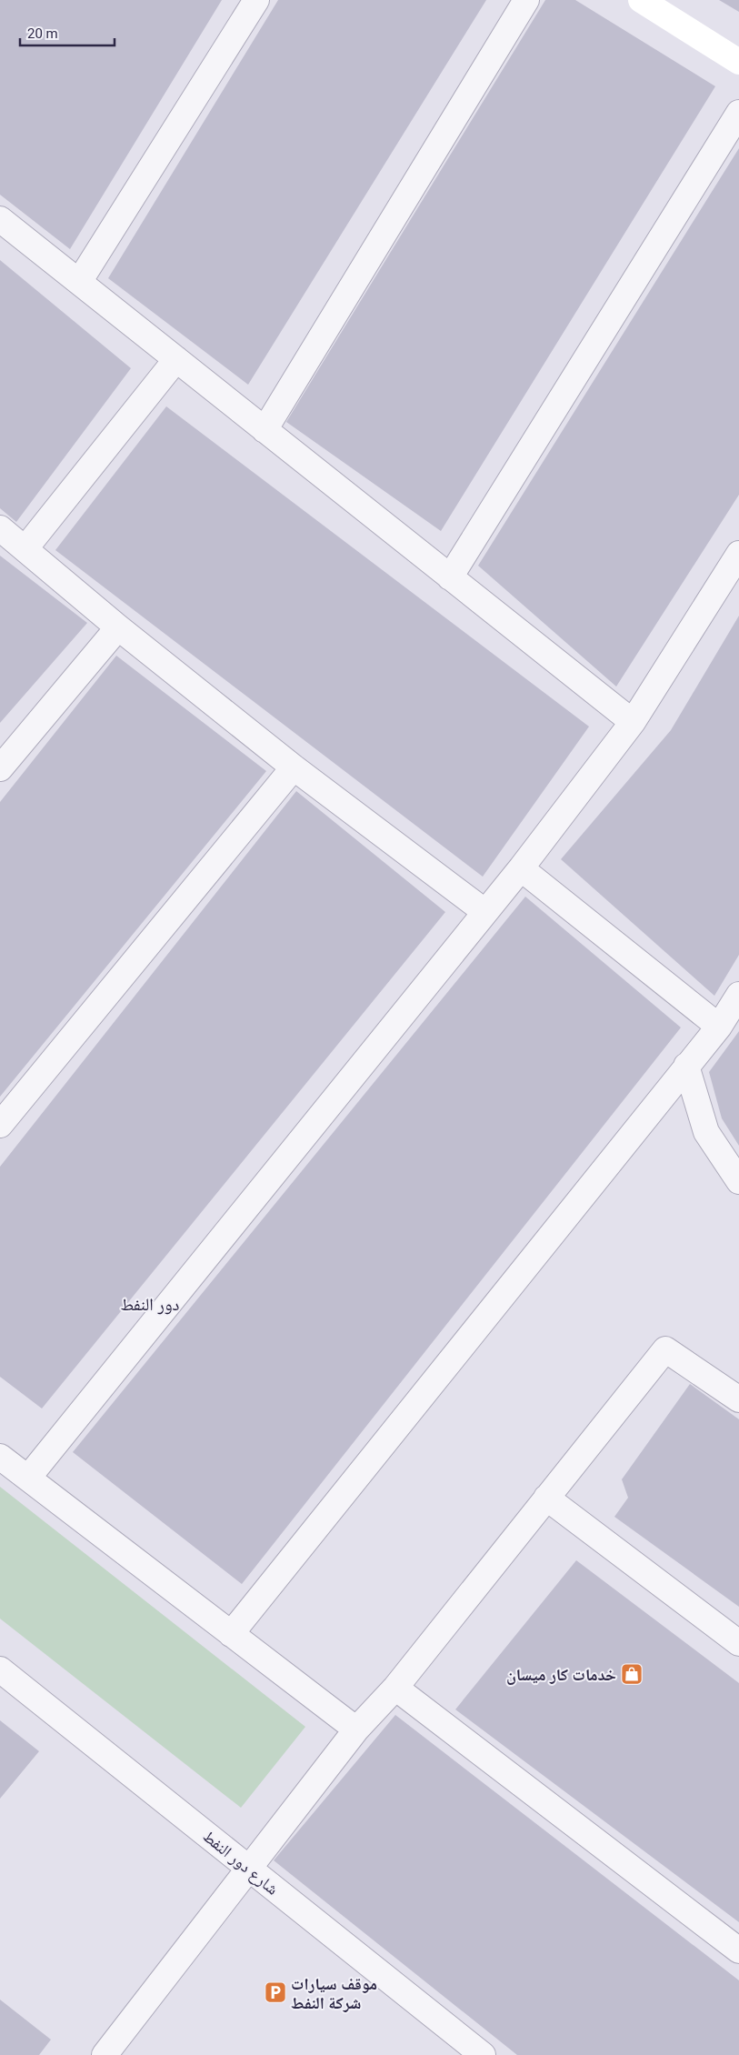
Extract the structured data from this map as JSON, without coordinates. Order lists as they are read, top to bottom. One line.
{"streets":{"street":["شارع دور النفط"]},"districts":["دور النفط"],"places":{"shop":["خدمات كار ميسان"],"parking":["موقف سيارات شركة النفط"]},"scale_bar":"20 m"}
